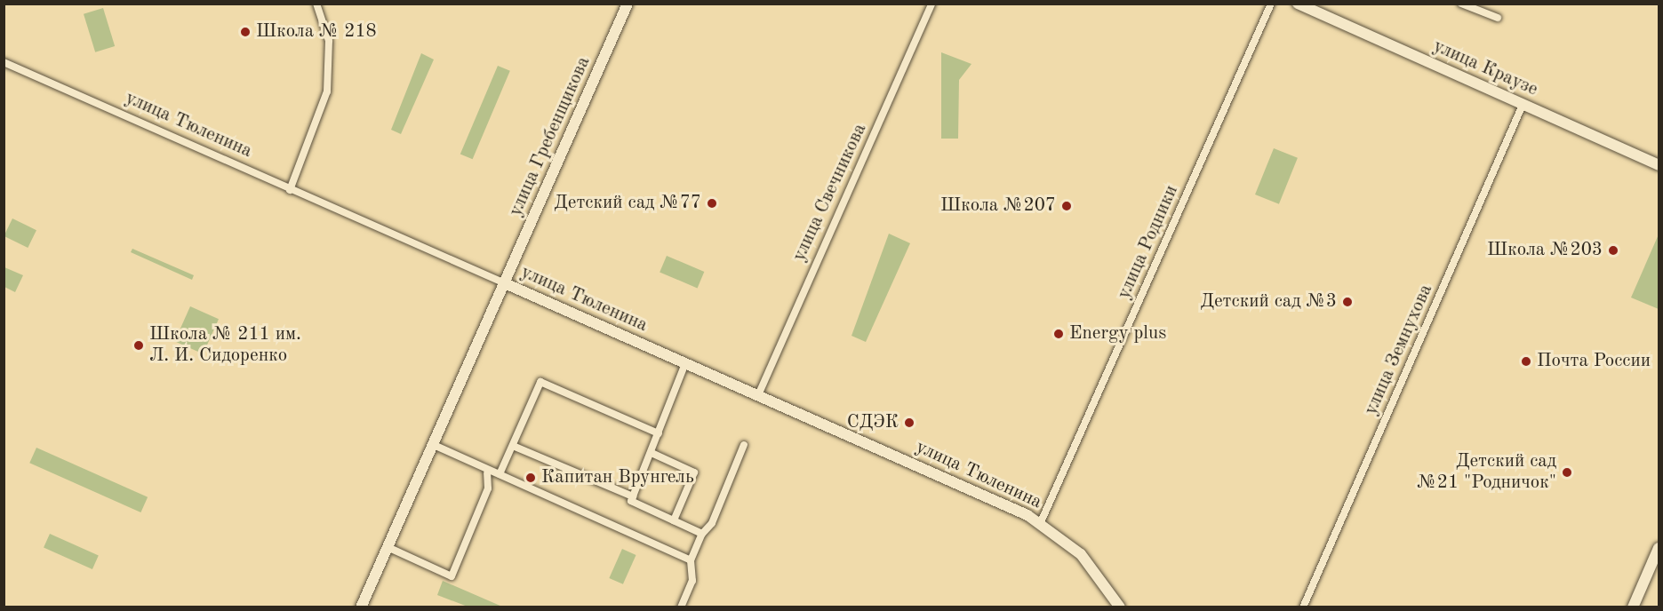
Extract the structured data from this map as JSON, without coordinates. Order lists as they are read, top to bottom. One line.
{"streets":{"street":["улица Краузе","улица Тюленина","улица Гребенщикова","улица Свечникова","улица Родники","улица Земнухова"]},"crossings":[["улица Краузе","улица Земнухова"],["улица Тюленина","улица Гребенщикова"],["улица Тюленина","улица Свечникова"],["улица Тюленина","улица Родники"]],"places":["Школа № 218","Детский сад №77","Школа №207","Школа №203","Детский сад №3","Energy plus","Школа № 211 им. Л. И. Сидоренко","Почта России","СДЭК","Детский сад №21 \"Родничок\"","Капитан Врунгель"]}
